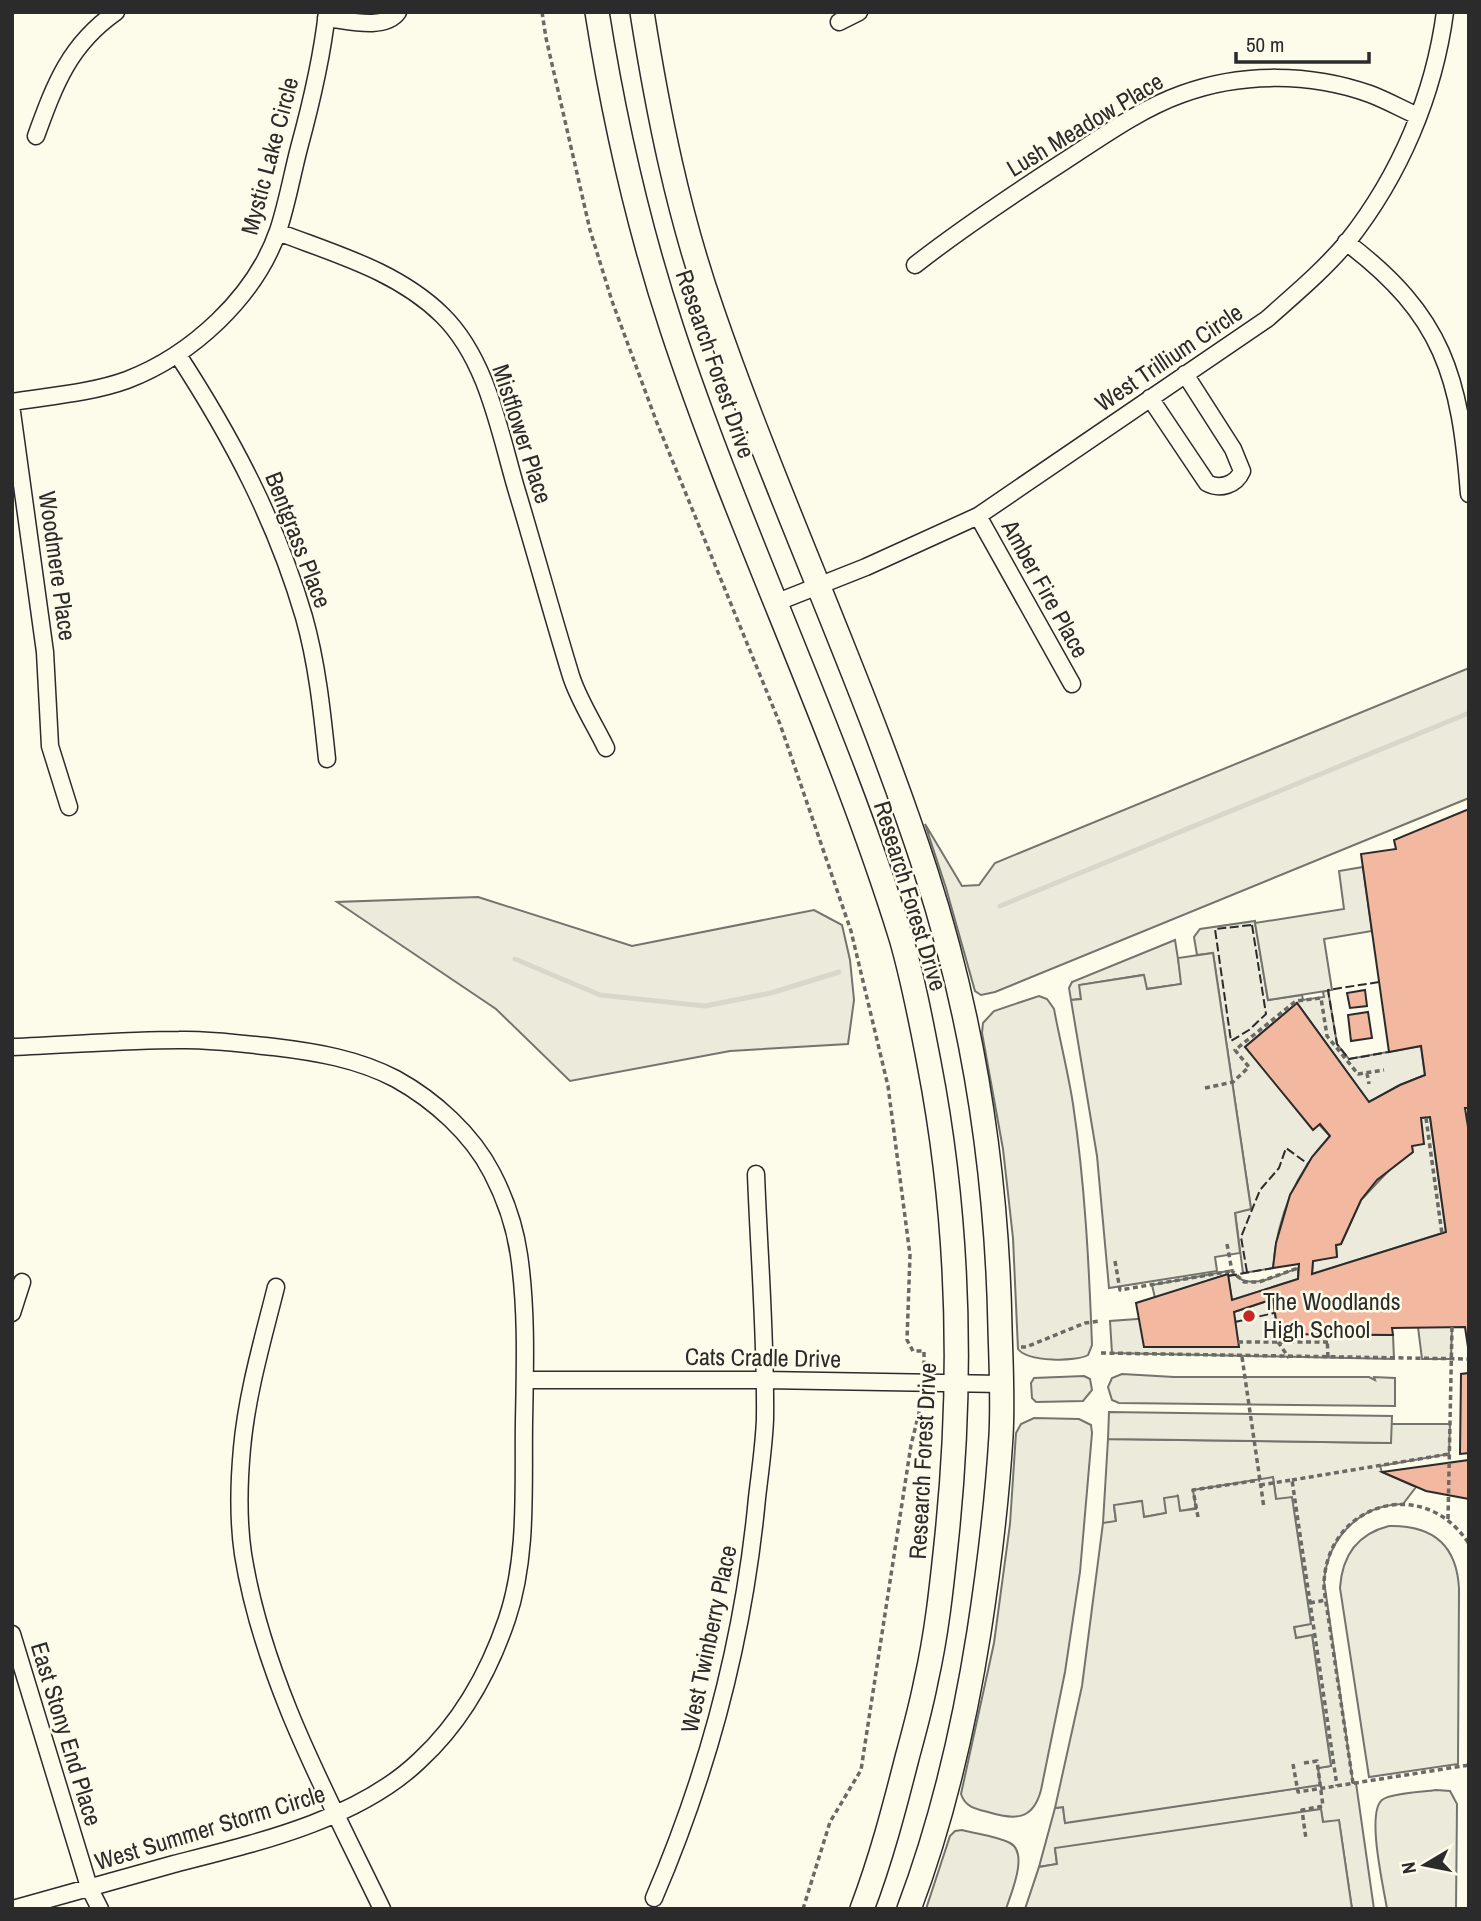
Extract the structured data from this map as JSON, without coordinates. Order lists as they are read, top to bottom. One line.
{"streets":{"main road":["Research Forest Drive"],"street":["Lush Meadow Place","Mystic Lake Circle","West Trillium Circle","Mistflower Place","Bentgrass Place","Woodmere Place","Amber Fire Place","Cats Cradle Drive","West Twinberry Place","East Stony End Place","West Summer Storm Circle"]},"crossings":[["Lush Meadow Place","West Trillium Circle"],["Mystic Lake Circle","Mistflower Place"],["Mystic Lake Circle","Bentgrass Place"],["West Trillium Circle","Research Forest Drive"],["West Trillium Circle","Amber Fire Place"],["Research Forest Drive","Cats Cradle Drive"],["Cats Cradle Drive","West Twinberry Place"],["Cats Cradle Drive","West Summer Storm Circle"],["East Stony End Place","West Summer Storm Circle"]],"places":["The Woodlands High School"],"scale_bar":"50 m","north":"left"}
